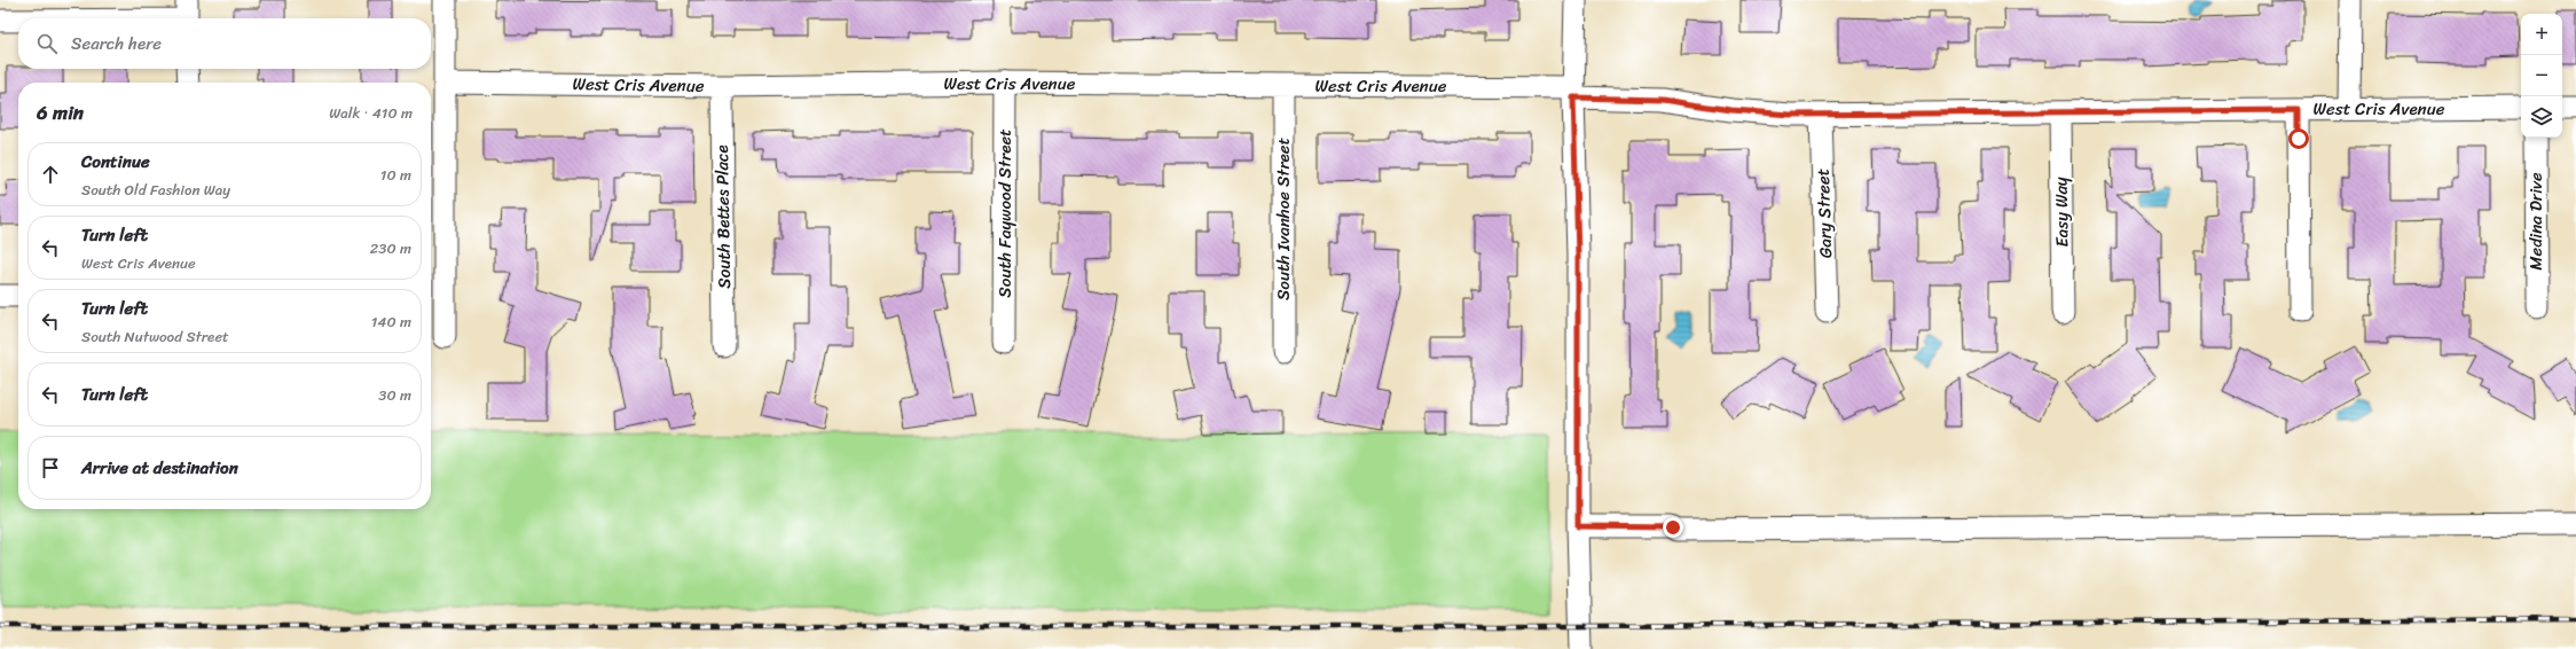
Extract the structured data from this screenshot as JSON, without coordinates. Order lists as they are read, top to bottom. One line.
{"streets":{"street":["West Cris Avenue","Easy Way","South Faywood Street","Gary Street","South Bettes Place","South Ivanhoe Street","Medina Drive"]},"crossings":[["West Cris Avenue","Easy Way"],["West Cris Avenue","South Faywood Street"],["West Cris Avenue","Gary Street"],["West Cris Avenue","South Bettes Place"],["West Cris Avenue","South Ivanhoe Street"]],"page":{"map_buttons":["+","−"],"search":"Search here","heading":["6 min","Walk · 410 m"],"list":[["Continue","South Old Fashion Way","10 m"],["Turn left","West Cris Avenue","230 m"],["Turn left","South Nutwood Street","140 m"],["Turn left","30 m"],"Arrive at destination"]}}
